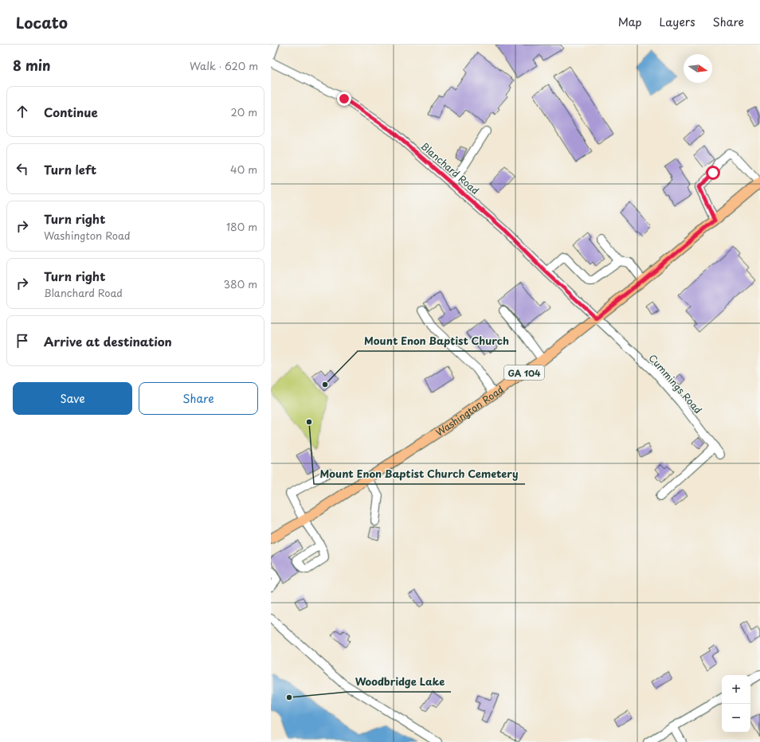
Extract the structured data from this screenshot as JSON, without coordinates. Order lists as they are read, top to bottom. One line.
{"streets":{"main road":["GA 104","Washington Road"],"street":["Blanchard Road","Cummings Road"]},"crossings":[["Blanchard Road","Cummings Road"],["Blanchard Road","Washington Road"],["Cummings Road","Washington Road"]],"places":["Mount Enon Baptist Church","Mount Enon Baptist Church Cemetery","Woodbridge Lake"],"north":"right","page":{"header":"Locato","nav":["Map","Layers","Share"],"heading":["8 min","Walk · 620 m"],"list":[["Continue","20 m"],["Turn left","40 m"],["Turn right","Washington Road","180 m"],["Turn right","Blanchard Road","380 m"],"Arrive at destination"],"buttons":["Save","Share"],"map_buttons":["+","−"]}}
